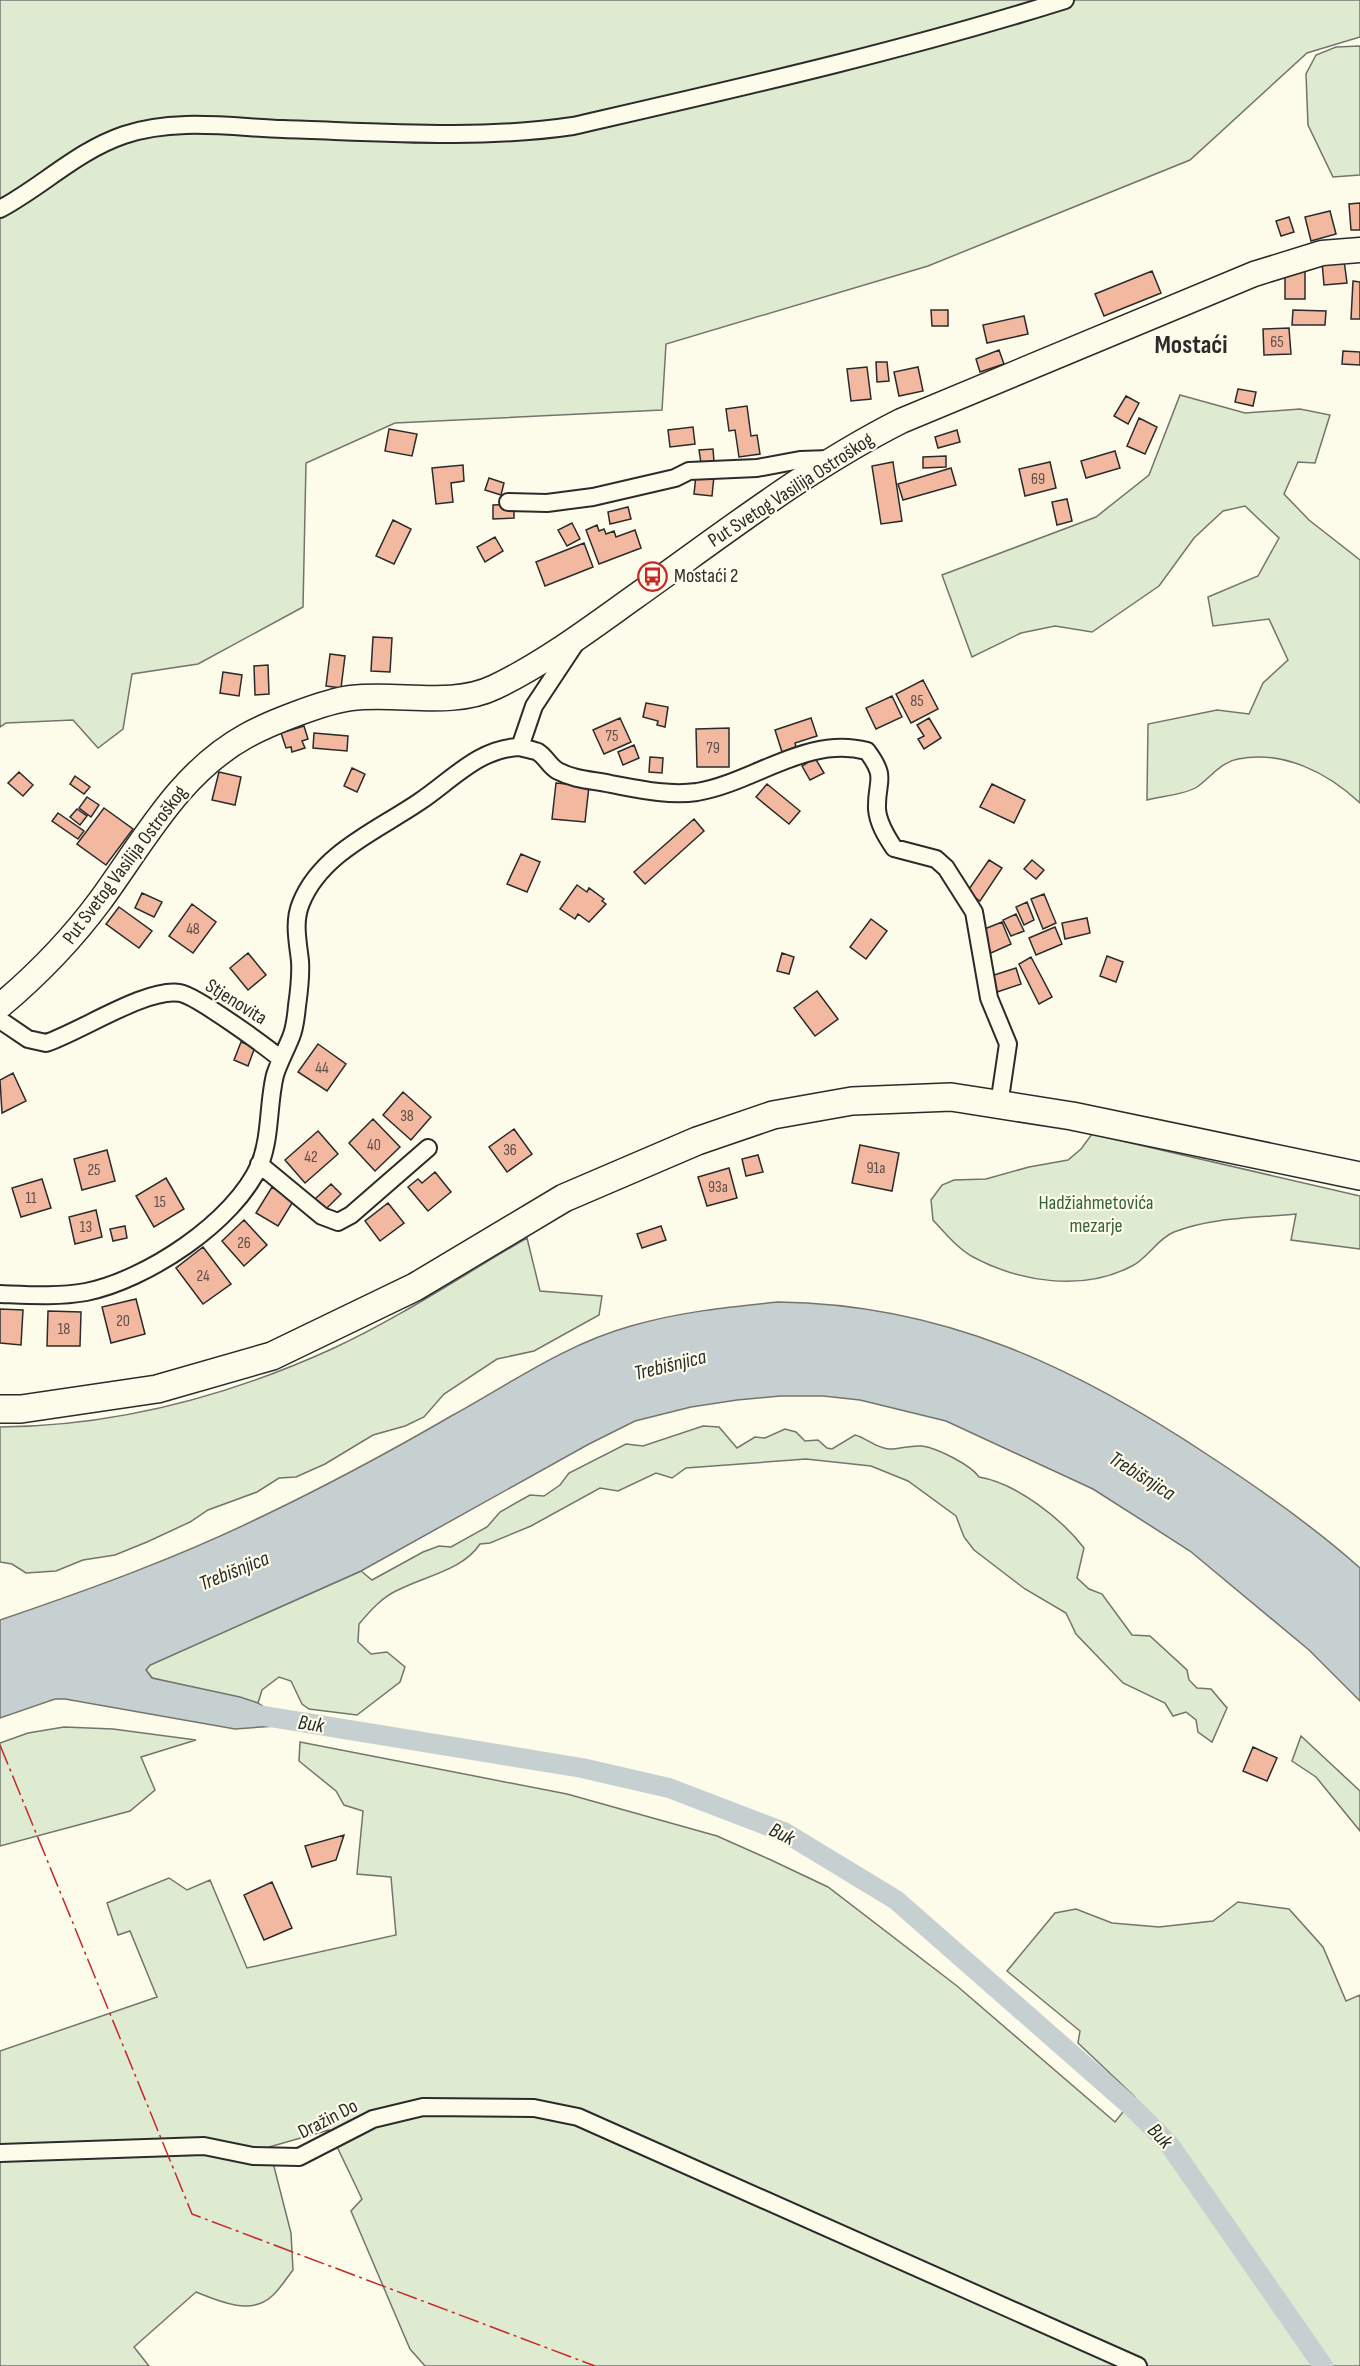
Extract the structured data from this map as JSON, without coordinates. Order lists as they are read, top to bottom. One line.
{"streets":{"street":["Put Svetog Vasilija Ostroškog","Stjenovita","Dražin Do"]},"districts":["Mostaći"],"water":["Trebišnjica","Buk"],"parks":["Hadžiahmetovića mezarje"],"places":{"bus stop":["Mostaći 2"]},"house_numbers":["65","69","85","75","79","48","44","38","40","36","42","91a","25","93a","11","15","13","26","24","20","18"]}
